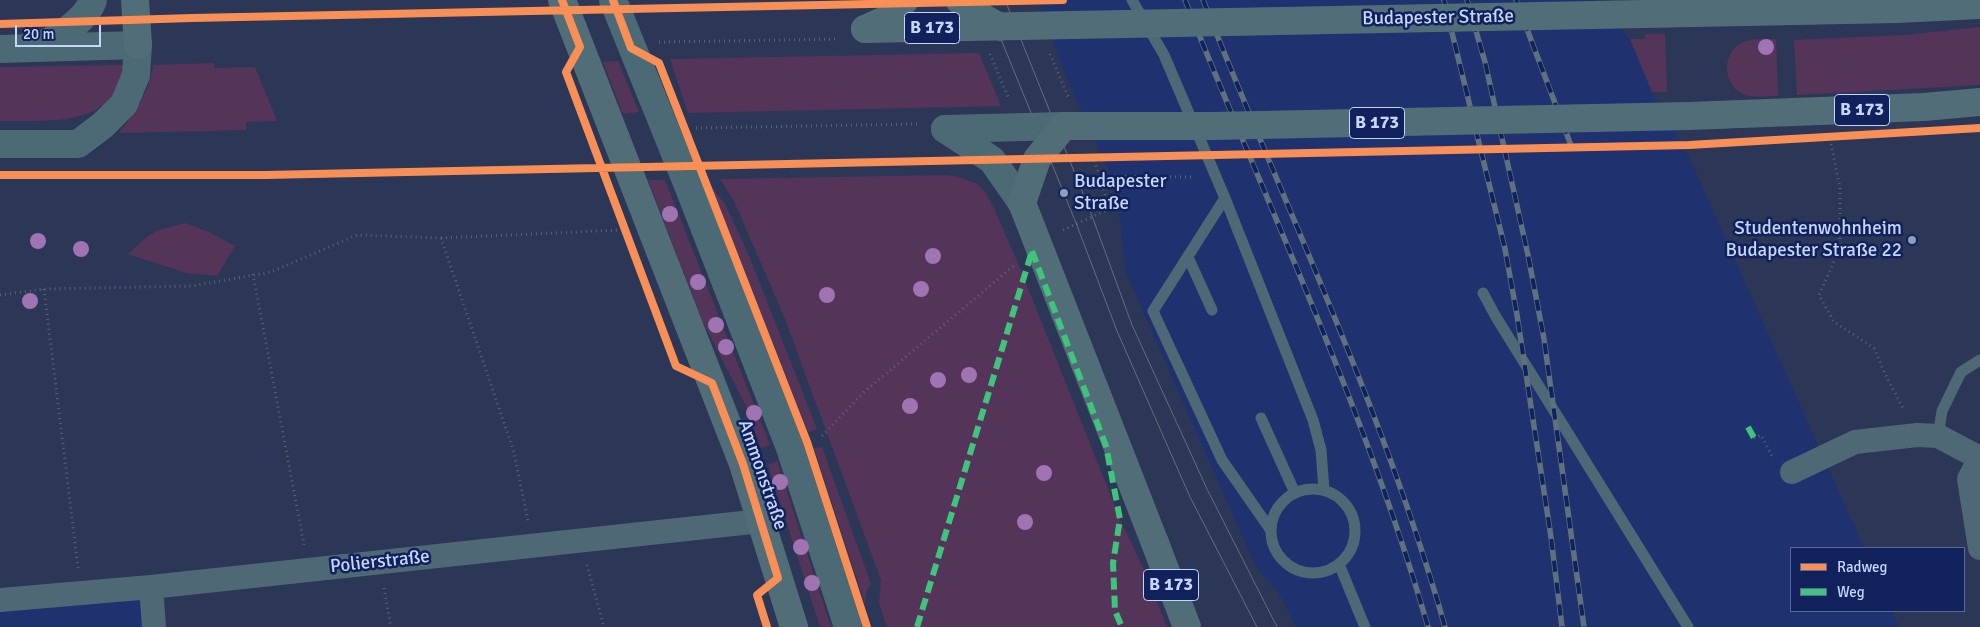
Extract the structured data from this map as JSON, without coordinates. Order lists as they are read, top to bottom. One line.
{"streets":{"main road":["Budapester Straße","B 173","Ammonstraße"],"street":["Polierstraße"]},"crossings":[["Ammonstraße","Polierstraße"]],"places":["Budapester Straße","Studentenwohnheim Budapester Straße 22"],"legend":["Radweg","Weg"],"scale_bar":"20 m"}
